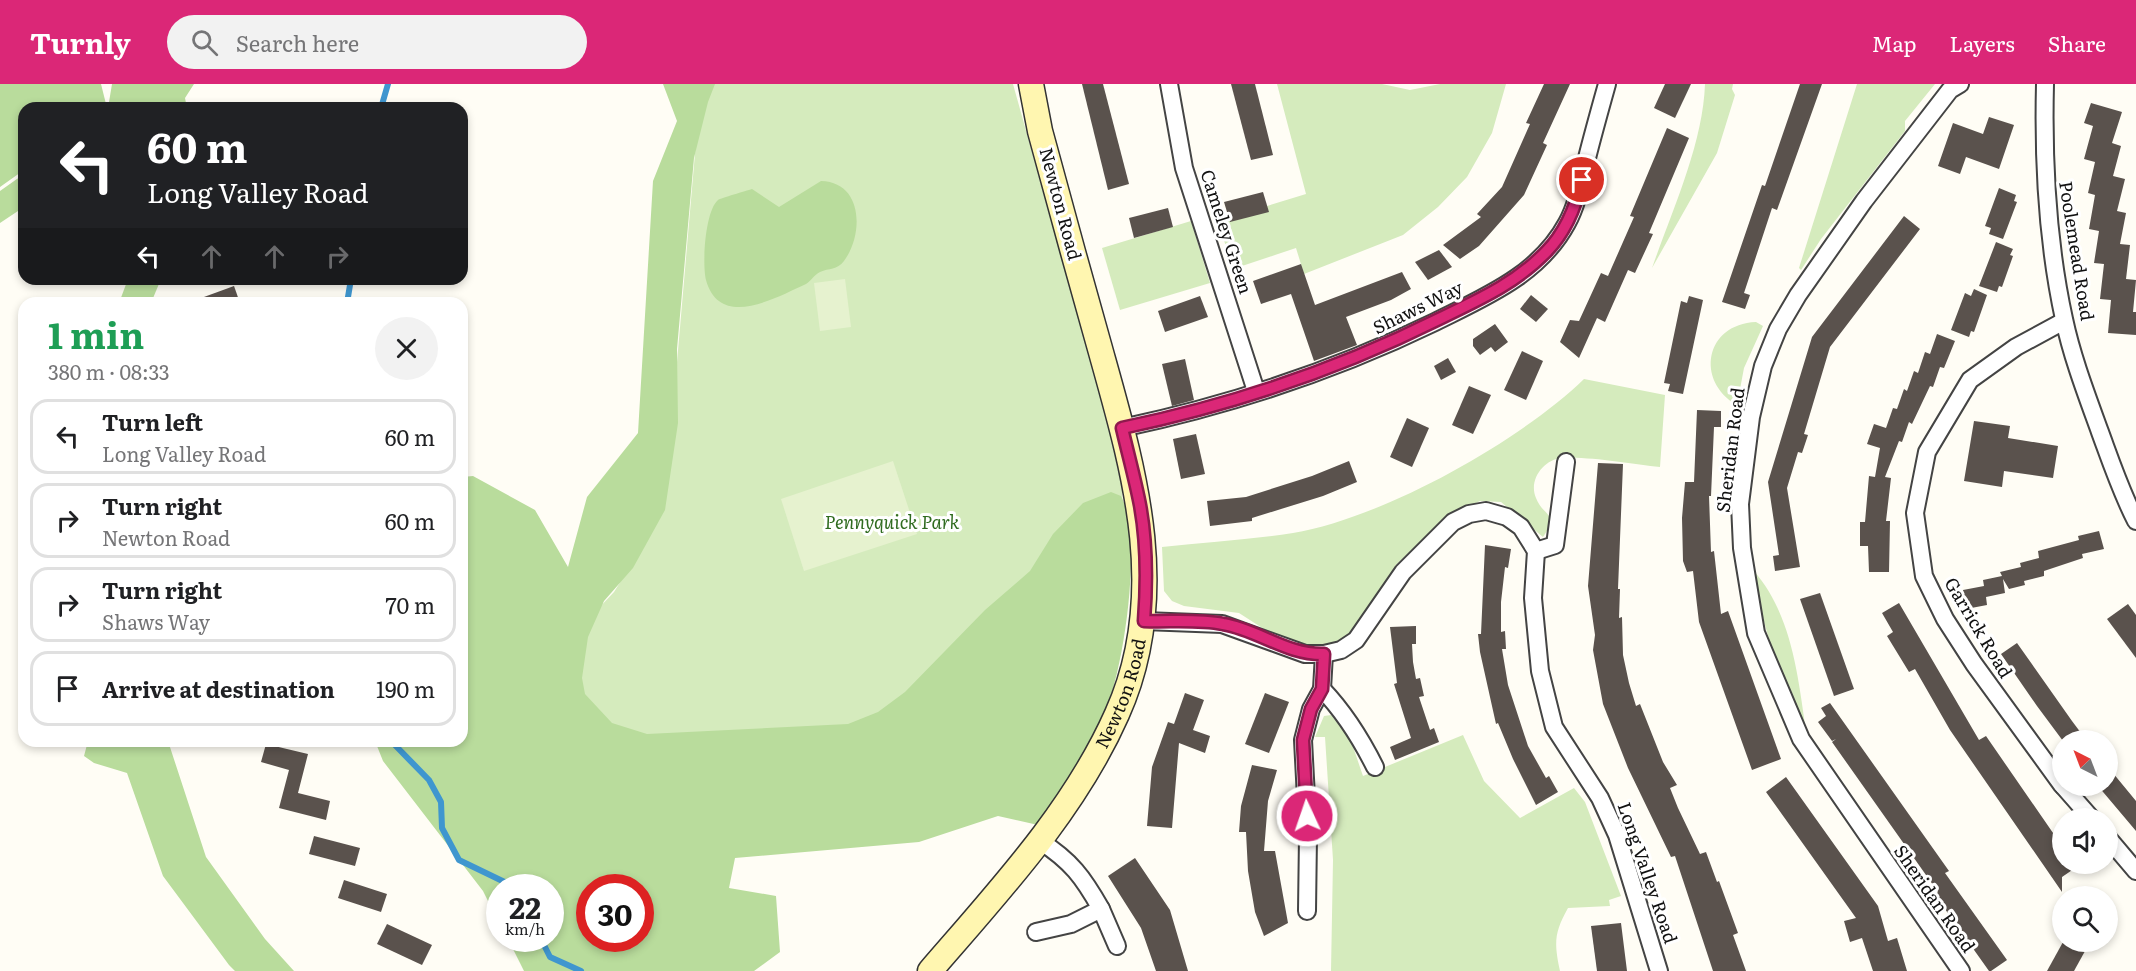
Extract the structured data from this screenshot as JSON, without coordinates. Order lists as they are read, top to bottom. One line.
{"streets":{"street":["Newton Road","Cameley Green","Poolemead Road","Shaws Way","Sheridan Road","Garrick Road","Long Valley Road"]},"crossings":[["Newton Road","Shaws Way"],["Cameley Green","Shaws Way"],["Poolemead Road","Garrick Road"]],"parks":["Pennyquick Park"],"north":"top left","page":{"header":"Turnly","search":"Search here","nav":["Map","Layers","Share"],"turn":["60 m","Long Valley Road"],"heading":["1 min","380 m · 08:33"],"list":[{"name":"Turn left","note":"Long Valley Road","value":"60 m"},{"name":"Turn right","note":"Newton Road","value":"60 m"},{"name":"Turn right","note":"Shaws Way","value":"70 m"},{"name":"Arrive at destination","value":"190 m"}],"speed":"22 km/h","limit":"30"}}
